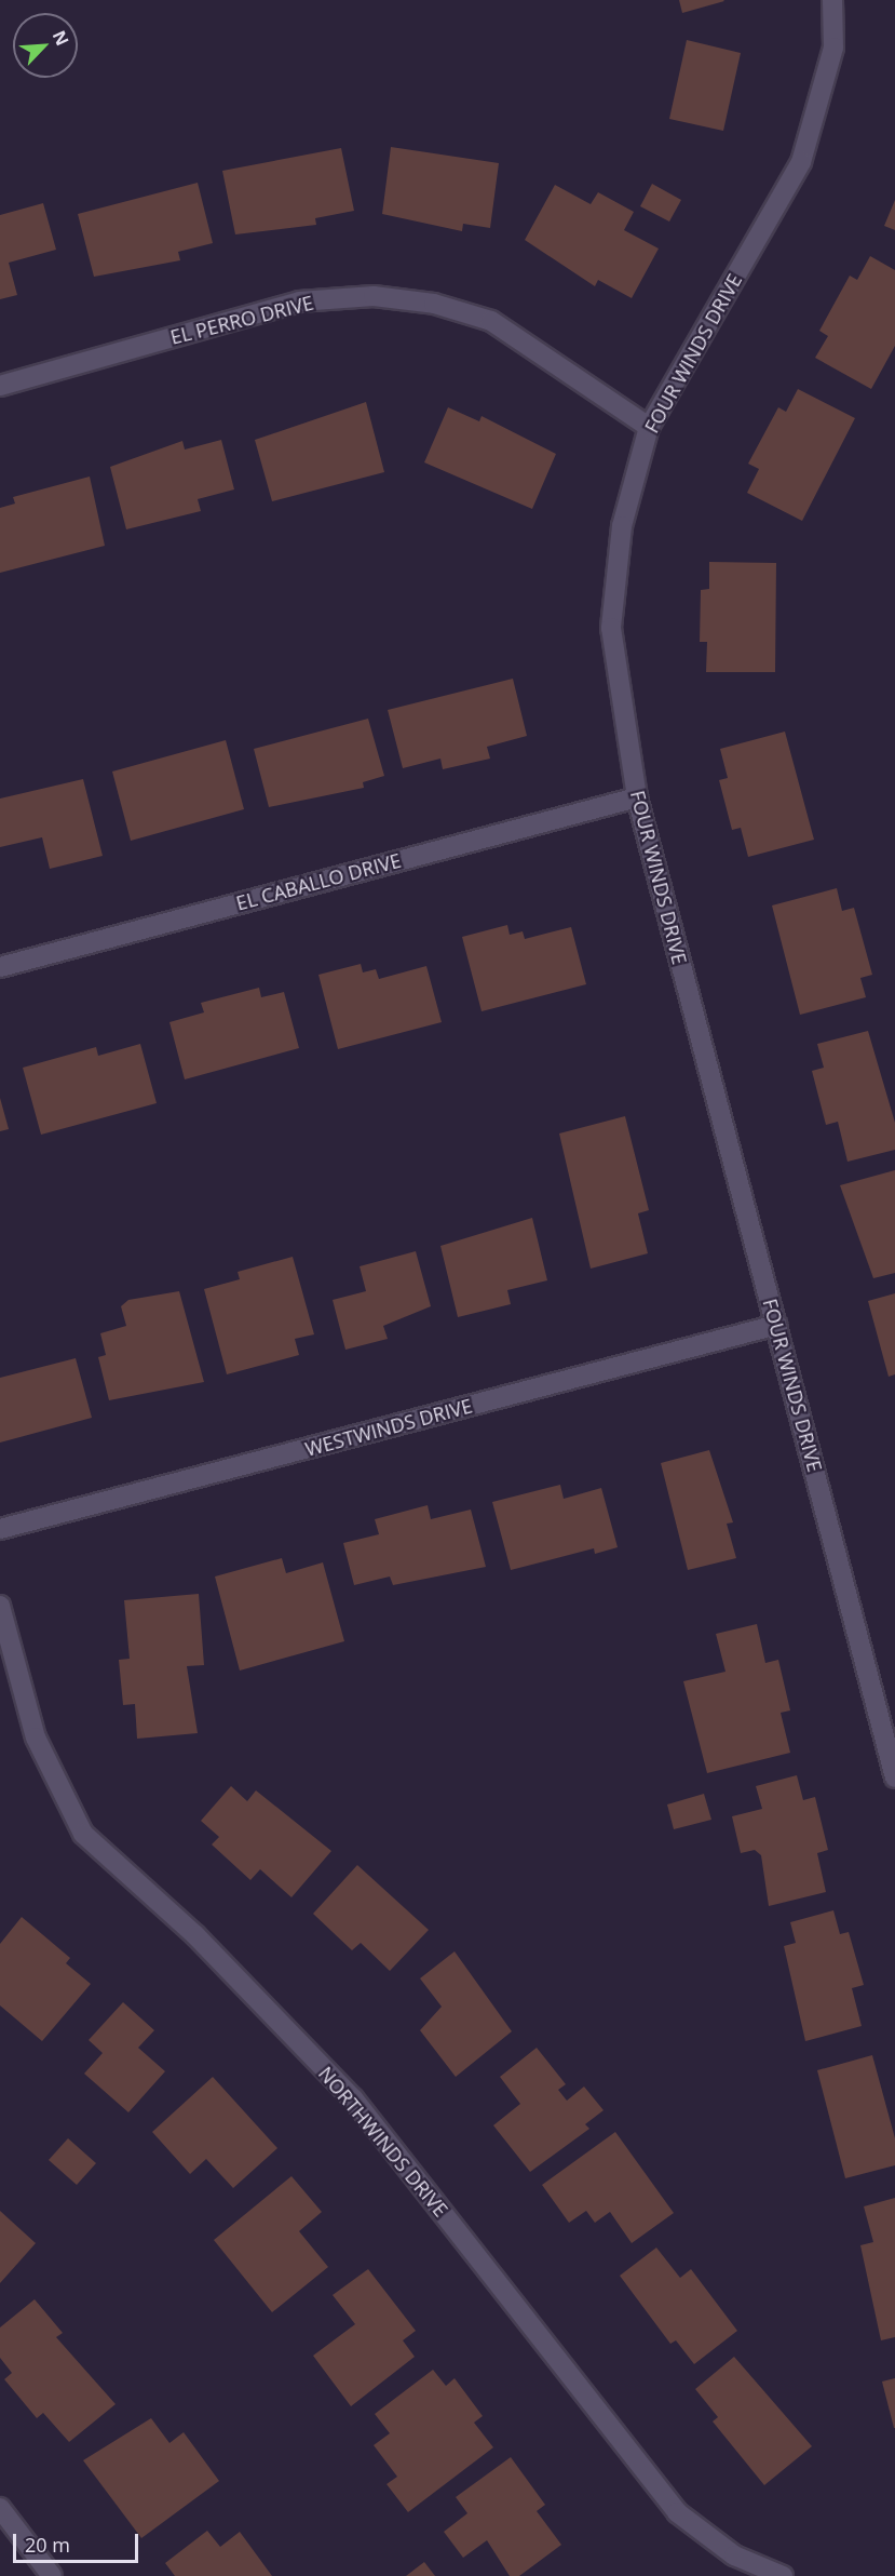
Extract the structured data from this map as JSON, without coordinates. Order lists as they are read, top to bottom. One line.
{"streets":{"street":["EL PERRO DRIVE","FOUR WINDS DRIVE","EL CABALLO DRIVE","WESTWINDS DRIVE","NORTHWINDS DRIVE"]},"crossings":[["EL PERRO DRIVE","FOUR WINDS DRIVE"],["FOUR WINDS DRIVE","EL CABALLO DRIVE"],["FOUR WINDS DRIVE","WESTWINDS DRIVE"]],"scale_bar":"20 m","north":"top right"}
